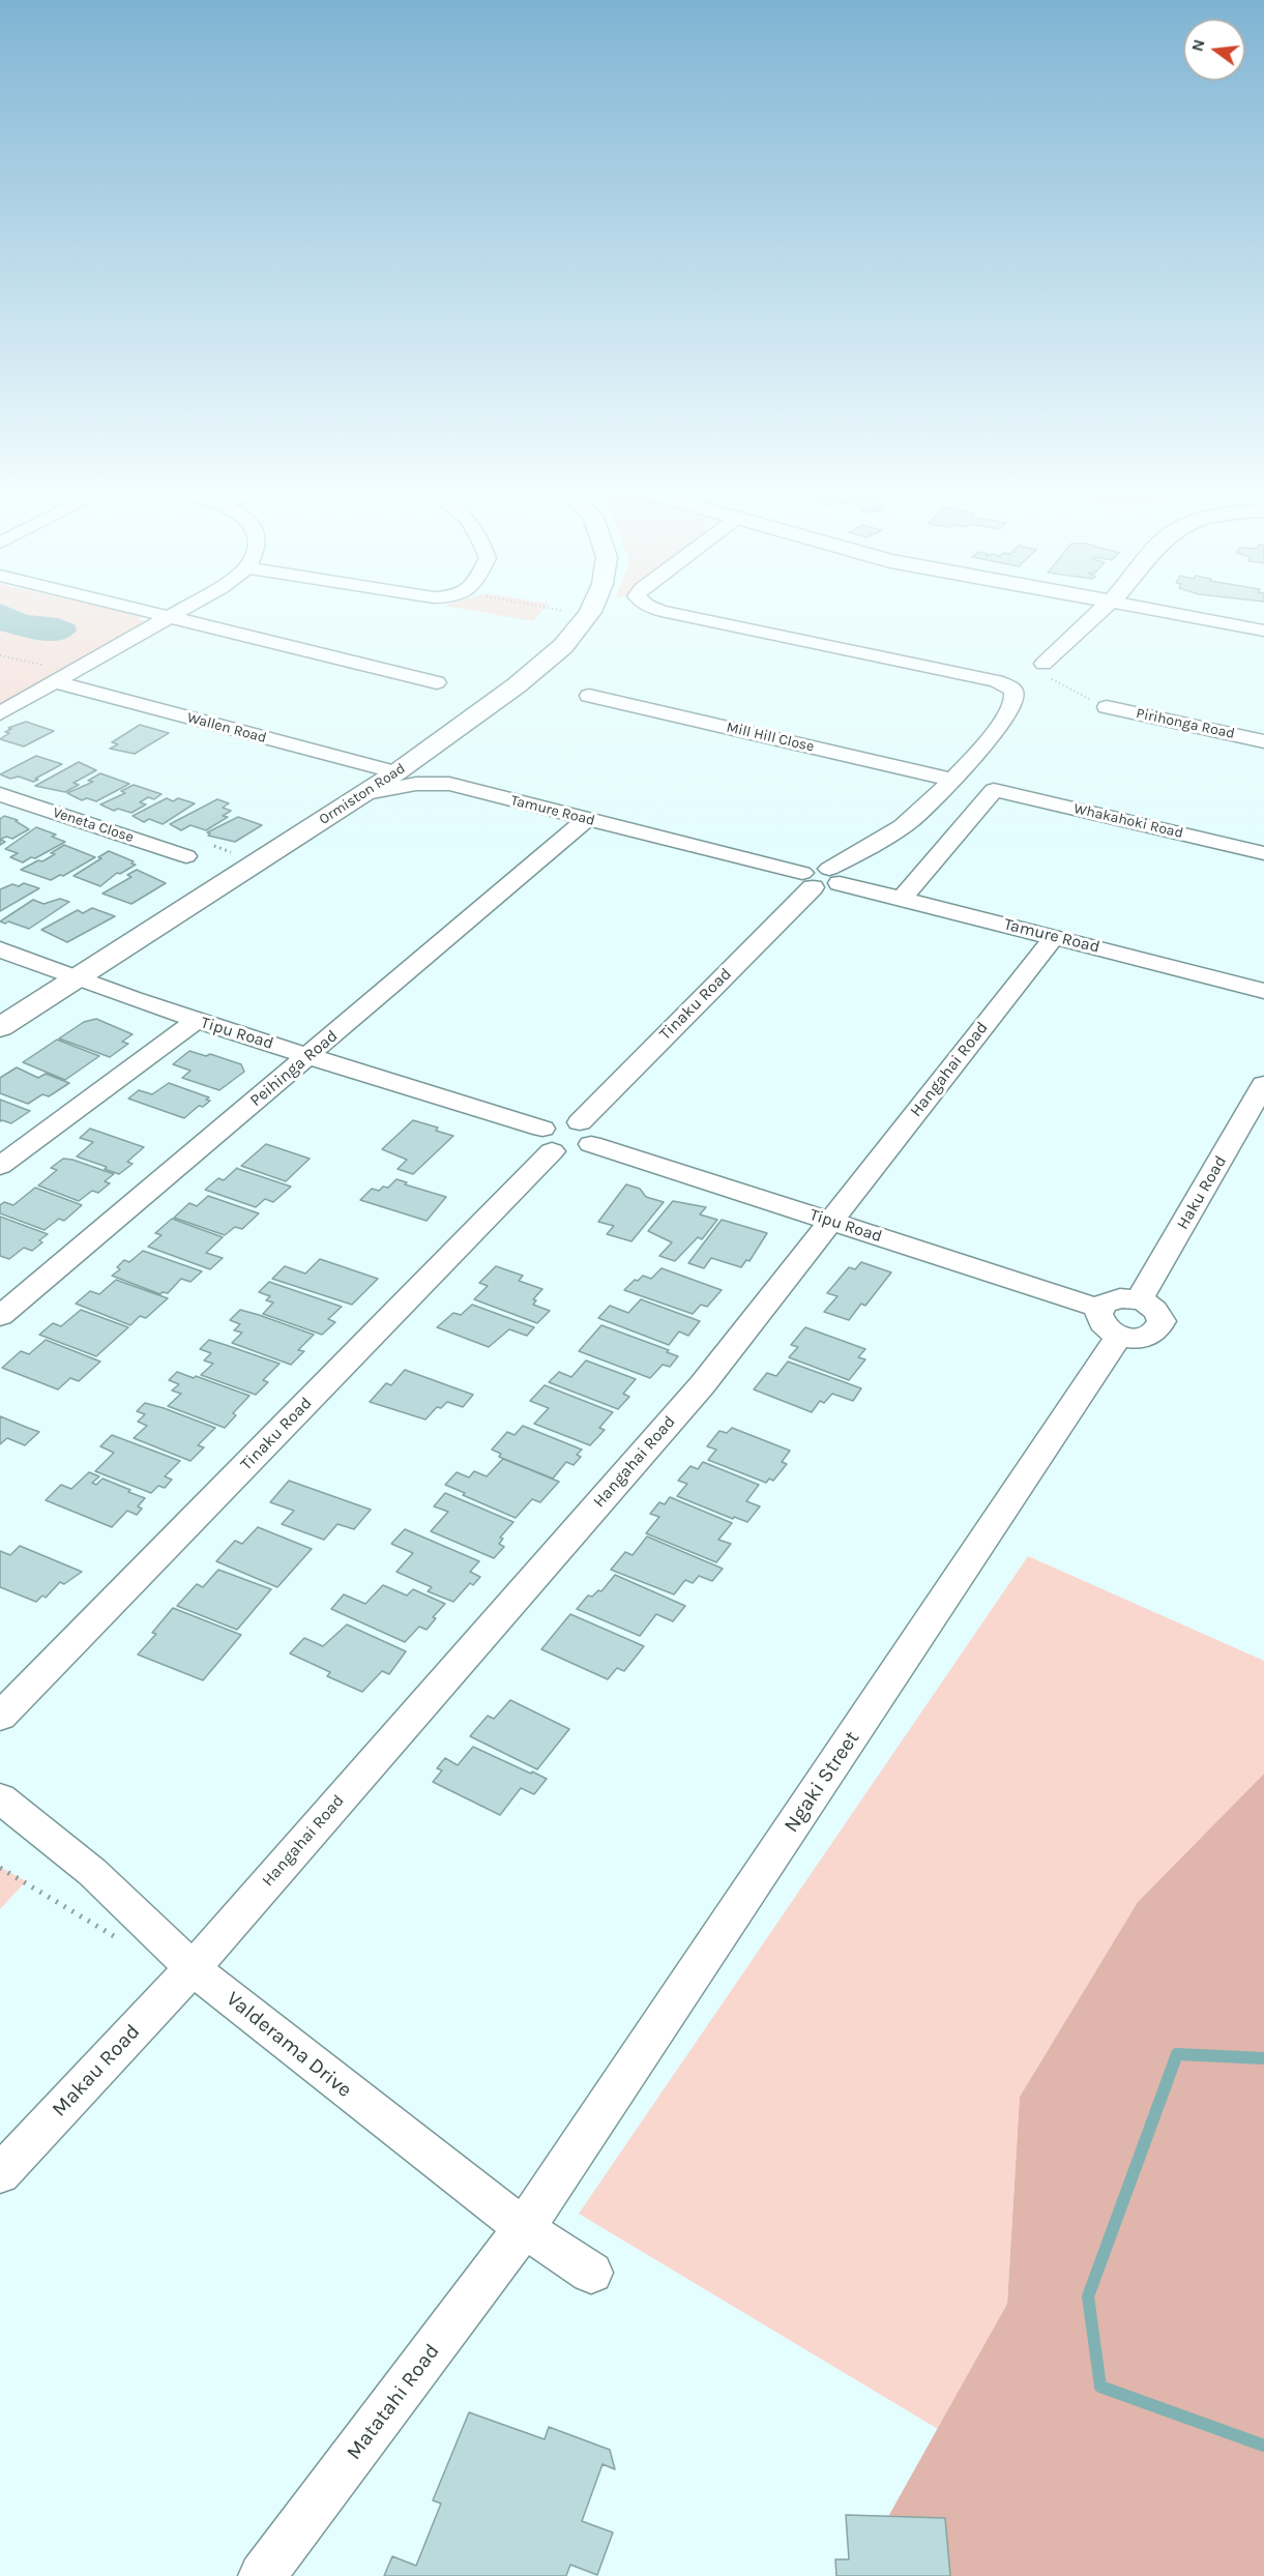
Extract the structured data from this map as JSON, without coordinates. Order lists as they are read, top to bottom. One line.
{"streets":{"main road":["Ormiston Road"],"street":["Pirihonga Road","Wallen Road","Mill Hill Close","Tamure Road","Whakahoki Road","Veneta Close","Tinaku Road","Tipu Road","Peihinga Road","Hangahai Road","Haku Road","Ngaki Street","Valderama Drive","Makau Road","Matatahi Road"]},"crossings":[["Wallen Road","Ormiston Road"],["Ormiston Road","Tamure Road"],["Ormiston Road","Tipu Road"],["Tamure Road","Whakahoki Road"],["Tamure Road","Tinaku Road"],["Tamure Road","Peihinga Road"],["Tamure Road","Hangahai Road"],["Tinaku Road","Tipu Road"],["Tipu Road","Peihinga Road"],["Tipu Road","Hangahai Road"],["Tipu Road","Haku Road"],["Tipu Road","Ngaki Street"],["Hangahai Road","Valderama Drive"],["Hangahai Road","Makau Road"],["Haku Road","Ngaki Street"],["Ngaki Street","Valderama Drive"],["Ngaki Street","Matatahi Road"],["Valderama Drive","Makau Road"],["Valderama Drive","Matatahi Road"]],"north":"left"}
